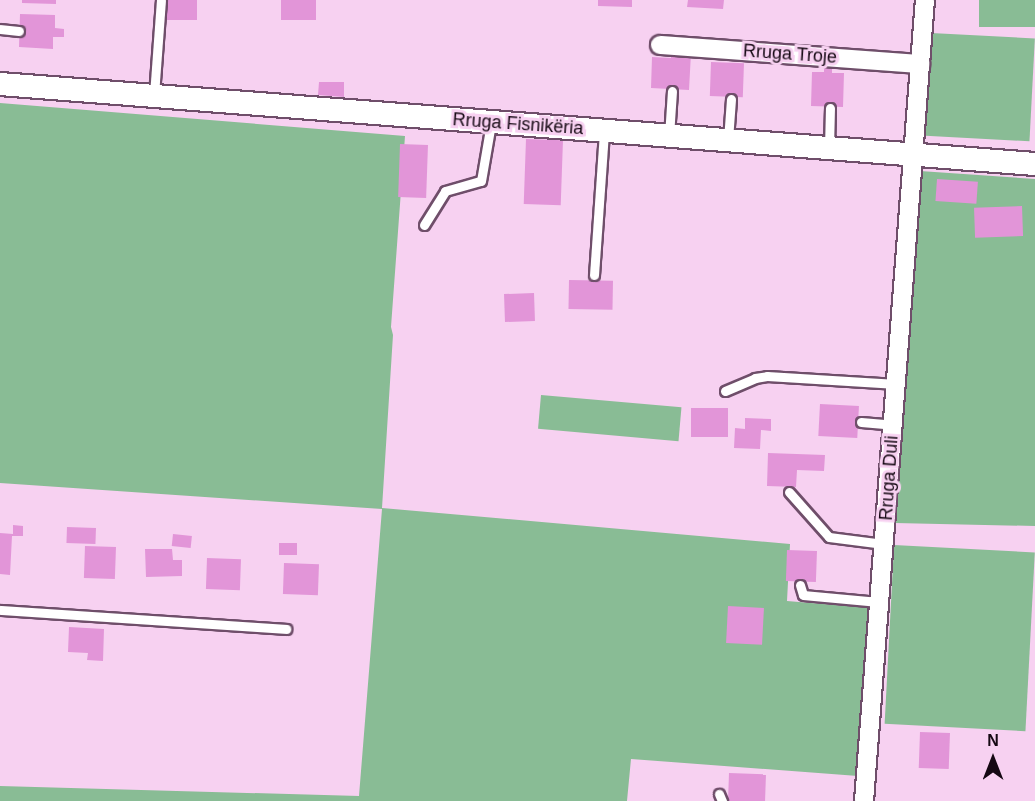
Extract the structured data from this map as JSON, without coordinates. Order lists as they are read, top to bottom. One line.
{"streets":{"street":["Rruga Troje","Rruga Fisnikëria","Rruga Duli"]},"crossings":[["Rruga Fisnikëria","Rruga Duli"]],"north":"top"}
